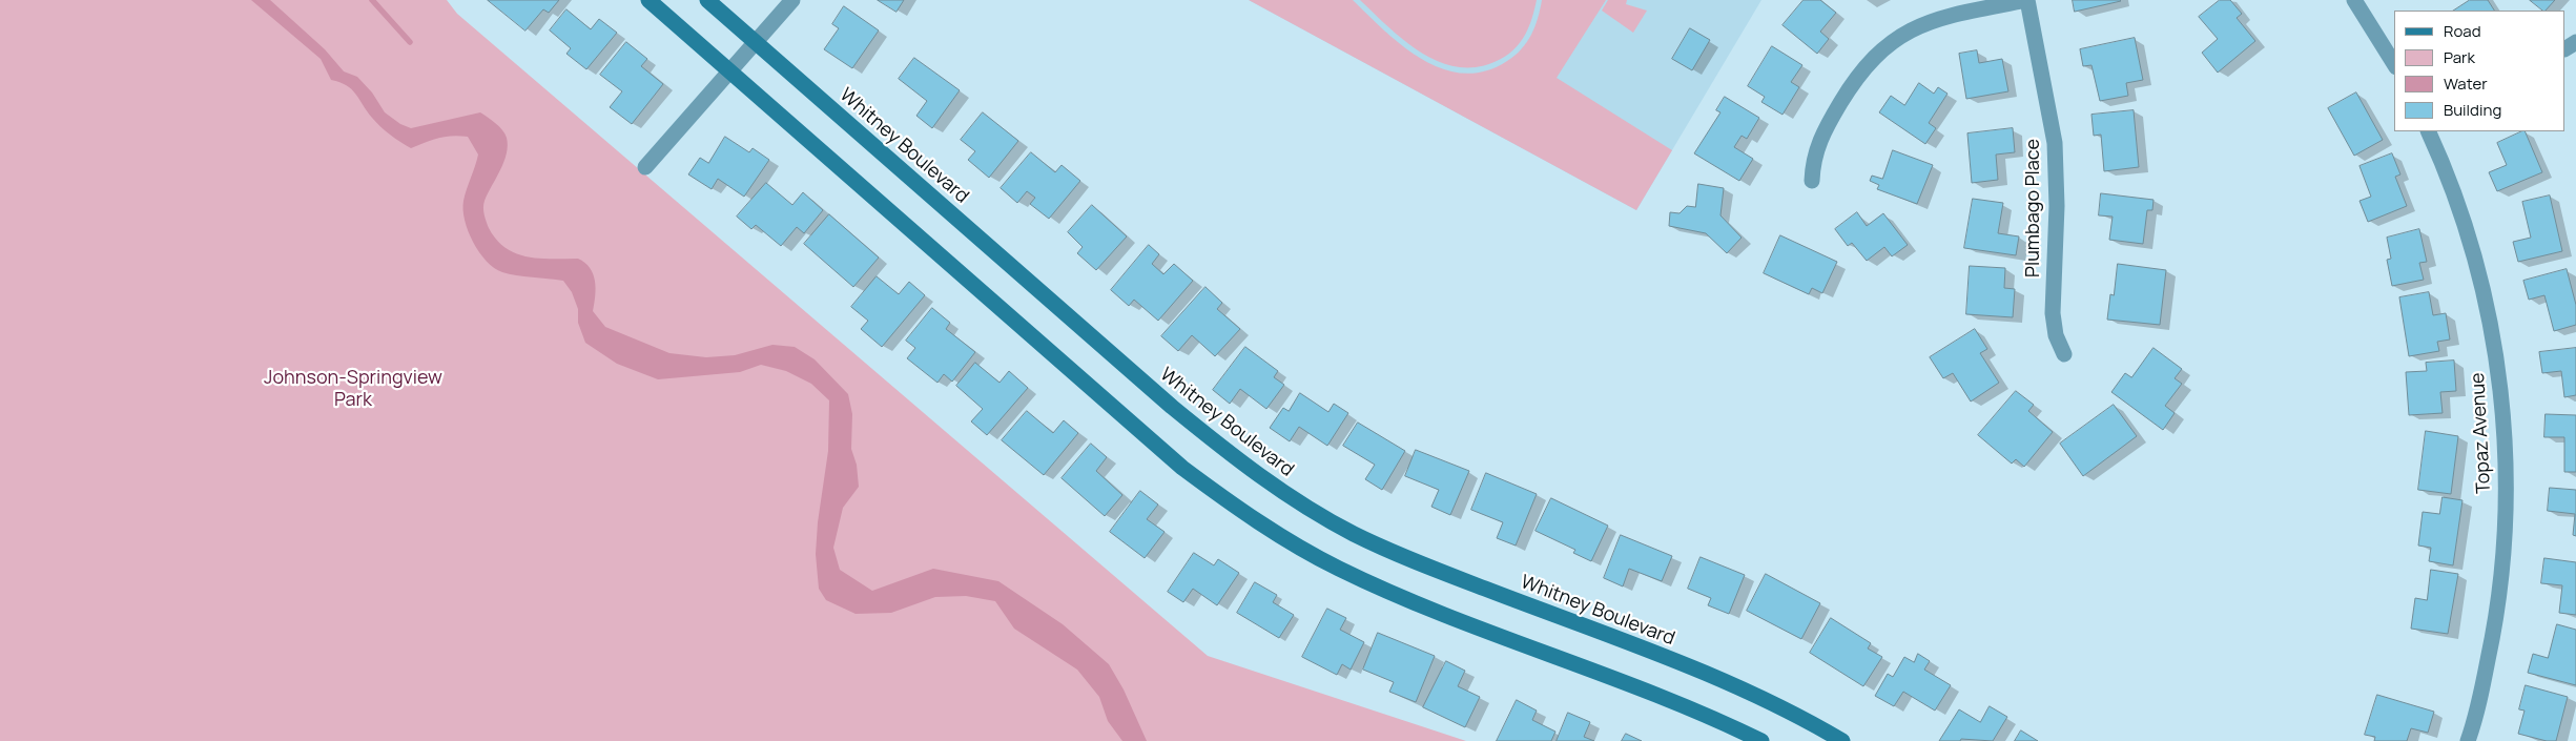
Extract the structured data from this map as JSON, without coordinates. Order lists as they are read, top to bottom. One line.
{"streets":{"street":["Whitney Boulevard","Plumbago Place","Topaz Avenue"]},"parks":["Johnson-Springview Park"],"legend":["Road","Park","Water","Building"]}
